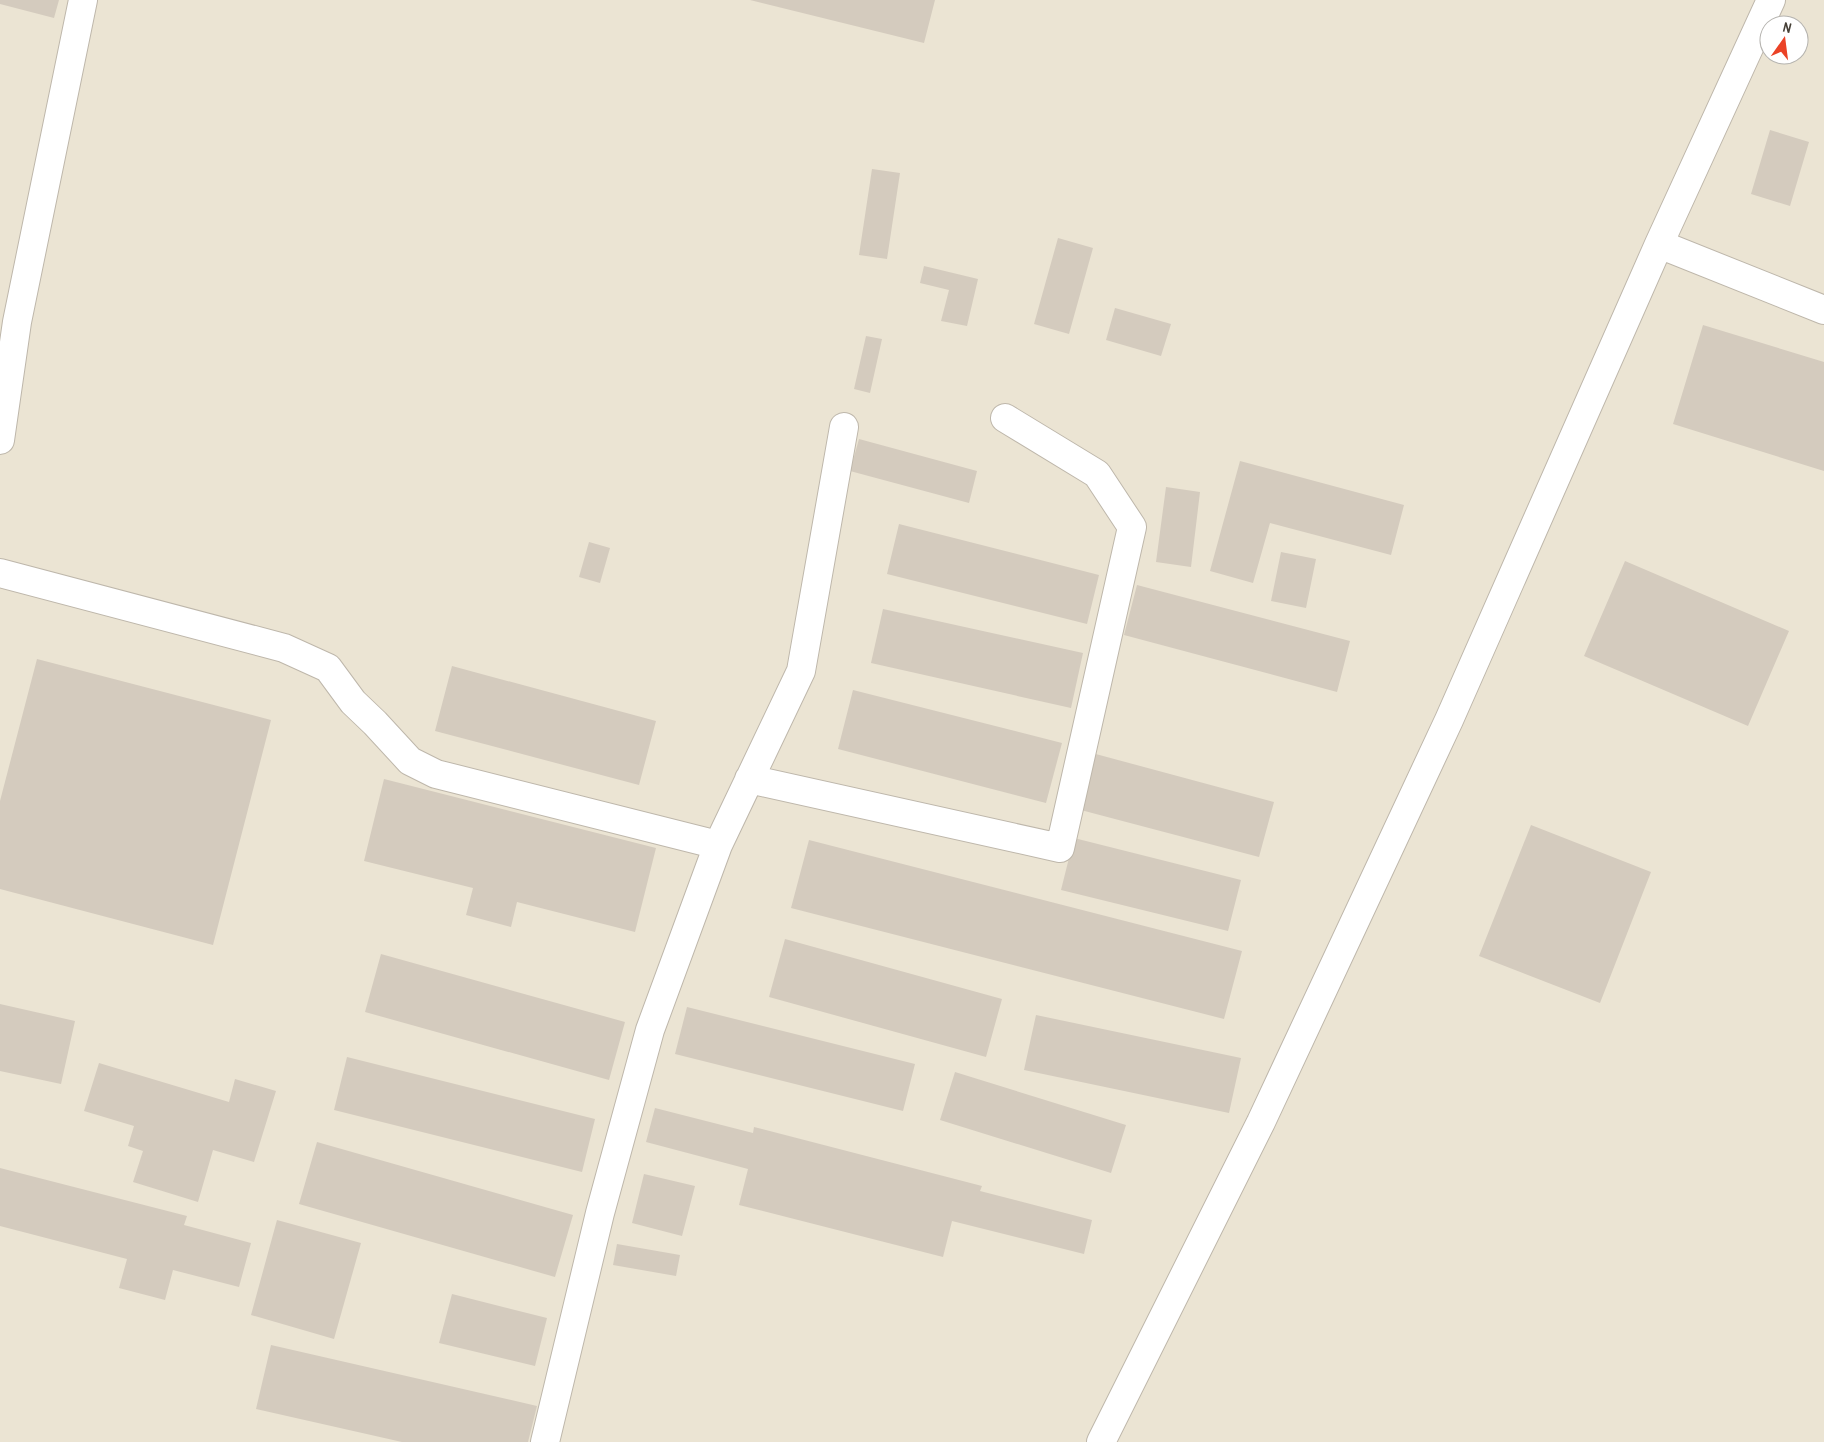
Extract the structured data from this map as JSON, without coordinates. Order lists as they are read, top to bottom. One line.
{"north":"top"}
